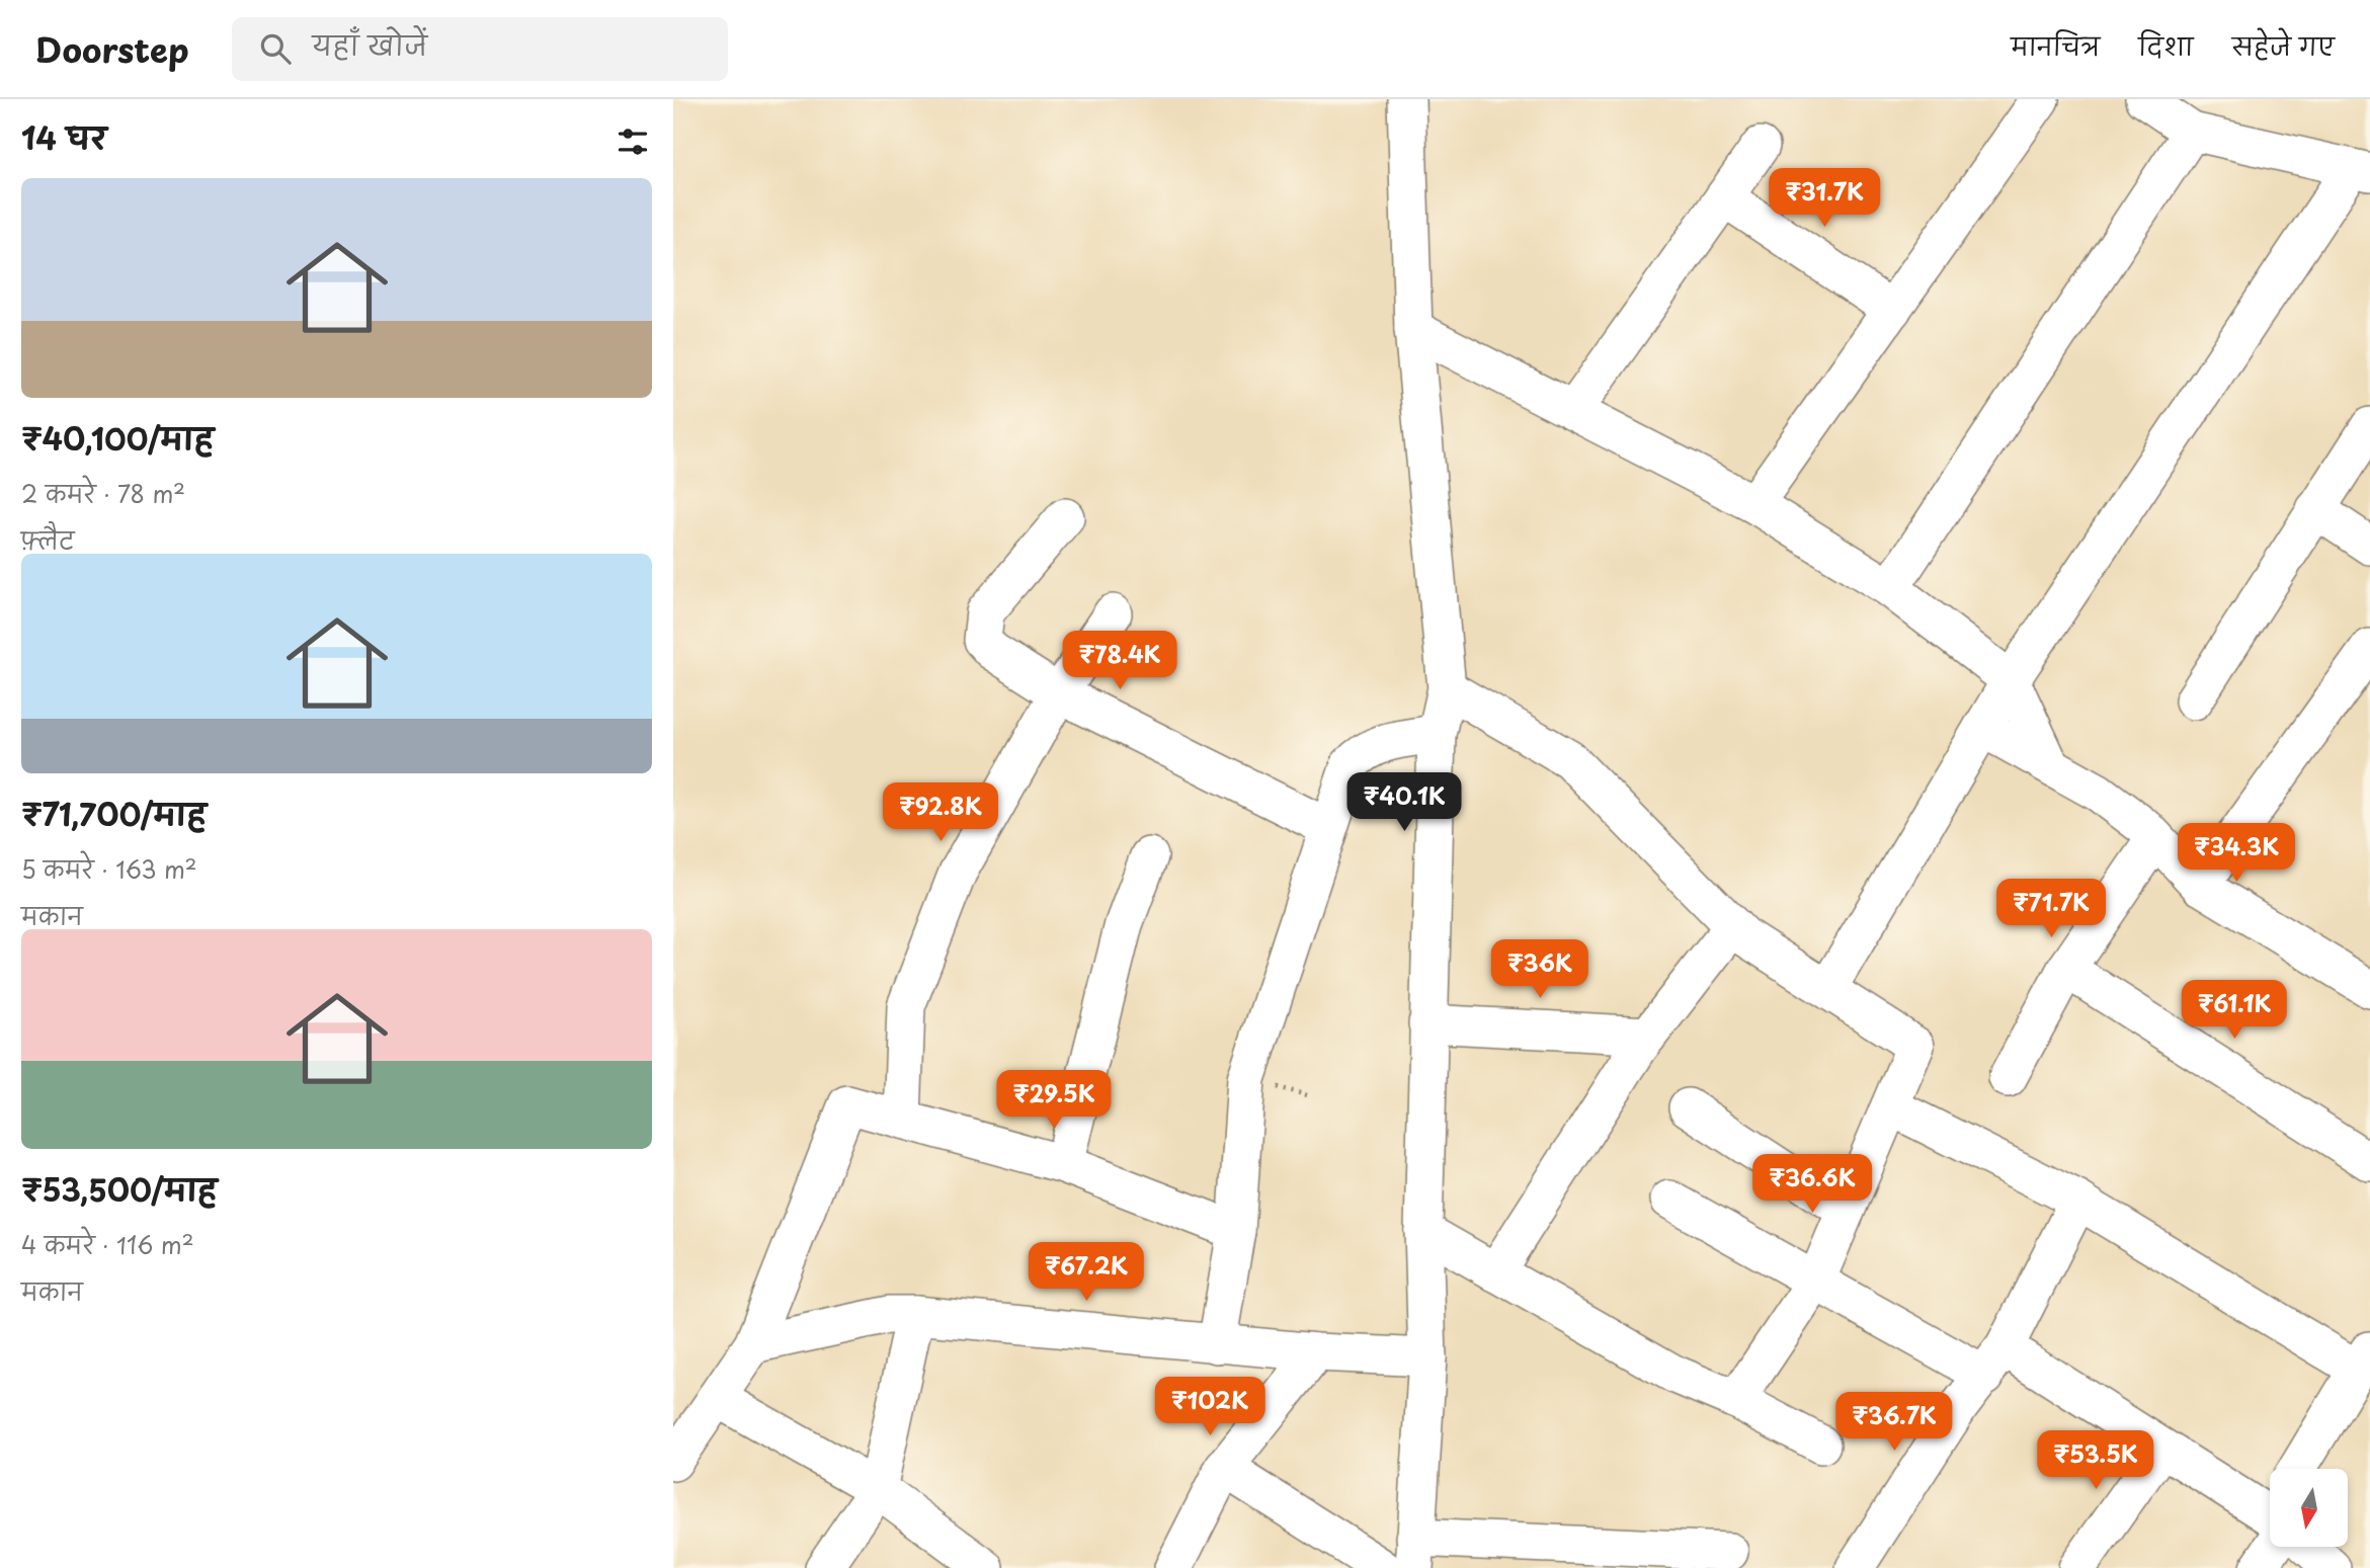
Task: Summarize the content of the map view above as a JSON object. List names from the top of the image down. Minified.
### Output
{"north":"bottom","page":{"header":"Doorstep","search":"यहाँ खोजें","nav":["मानचित्र","दिशा","सहेजे गए"],"heading":"14 घर","price":["₹31.7K","₹78.4K","₹40.1K","₹92.8K","₹34.3K","₹71.7K","₹36K","₹61.1K","₹29.5K","₹36.6K","₹67.2K","₹102K","₹36.7K","₹53.5K"],"list":[{"name":"₹40,100/माह","note":"2 कमरे · 78 m² · फ़्लैट"},{"name":"₹71,700/माह","note":"5 कमरे · 163 m² · मकान"},{"name":"₹53,500/माह","note":"4 कमरे · 116 m² · मकान"}]}}
